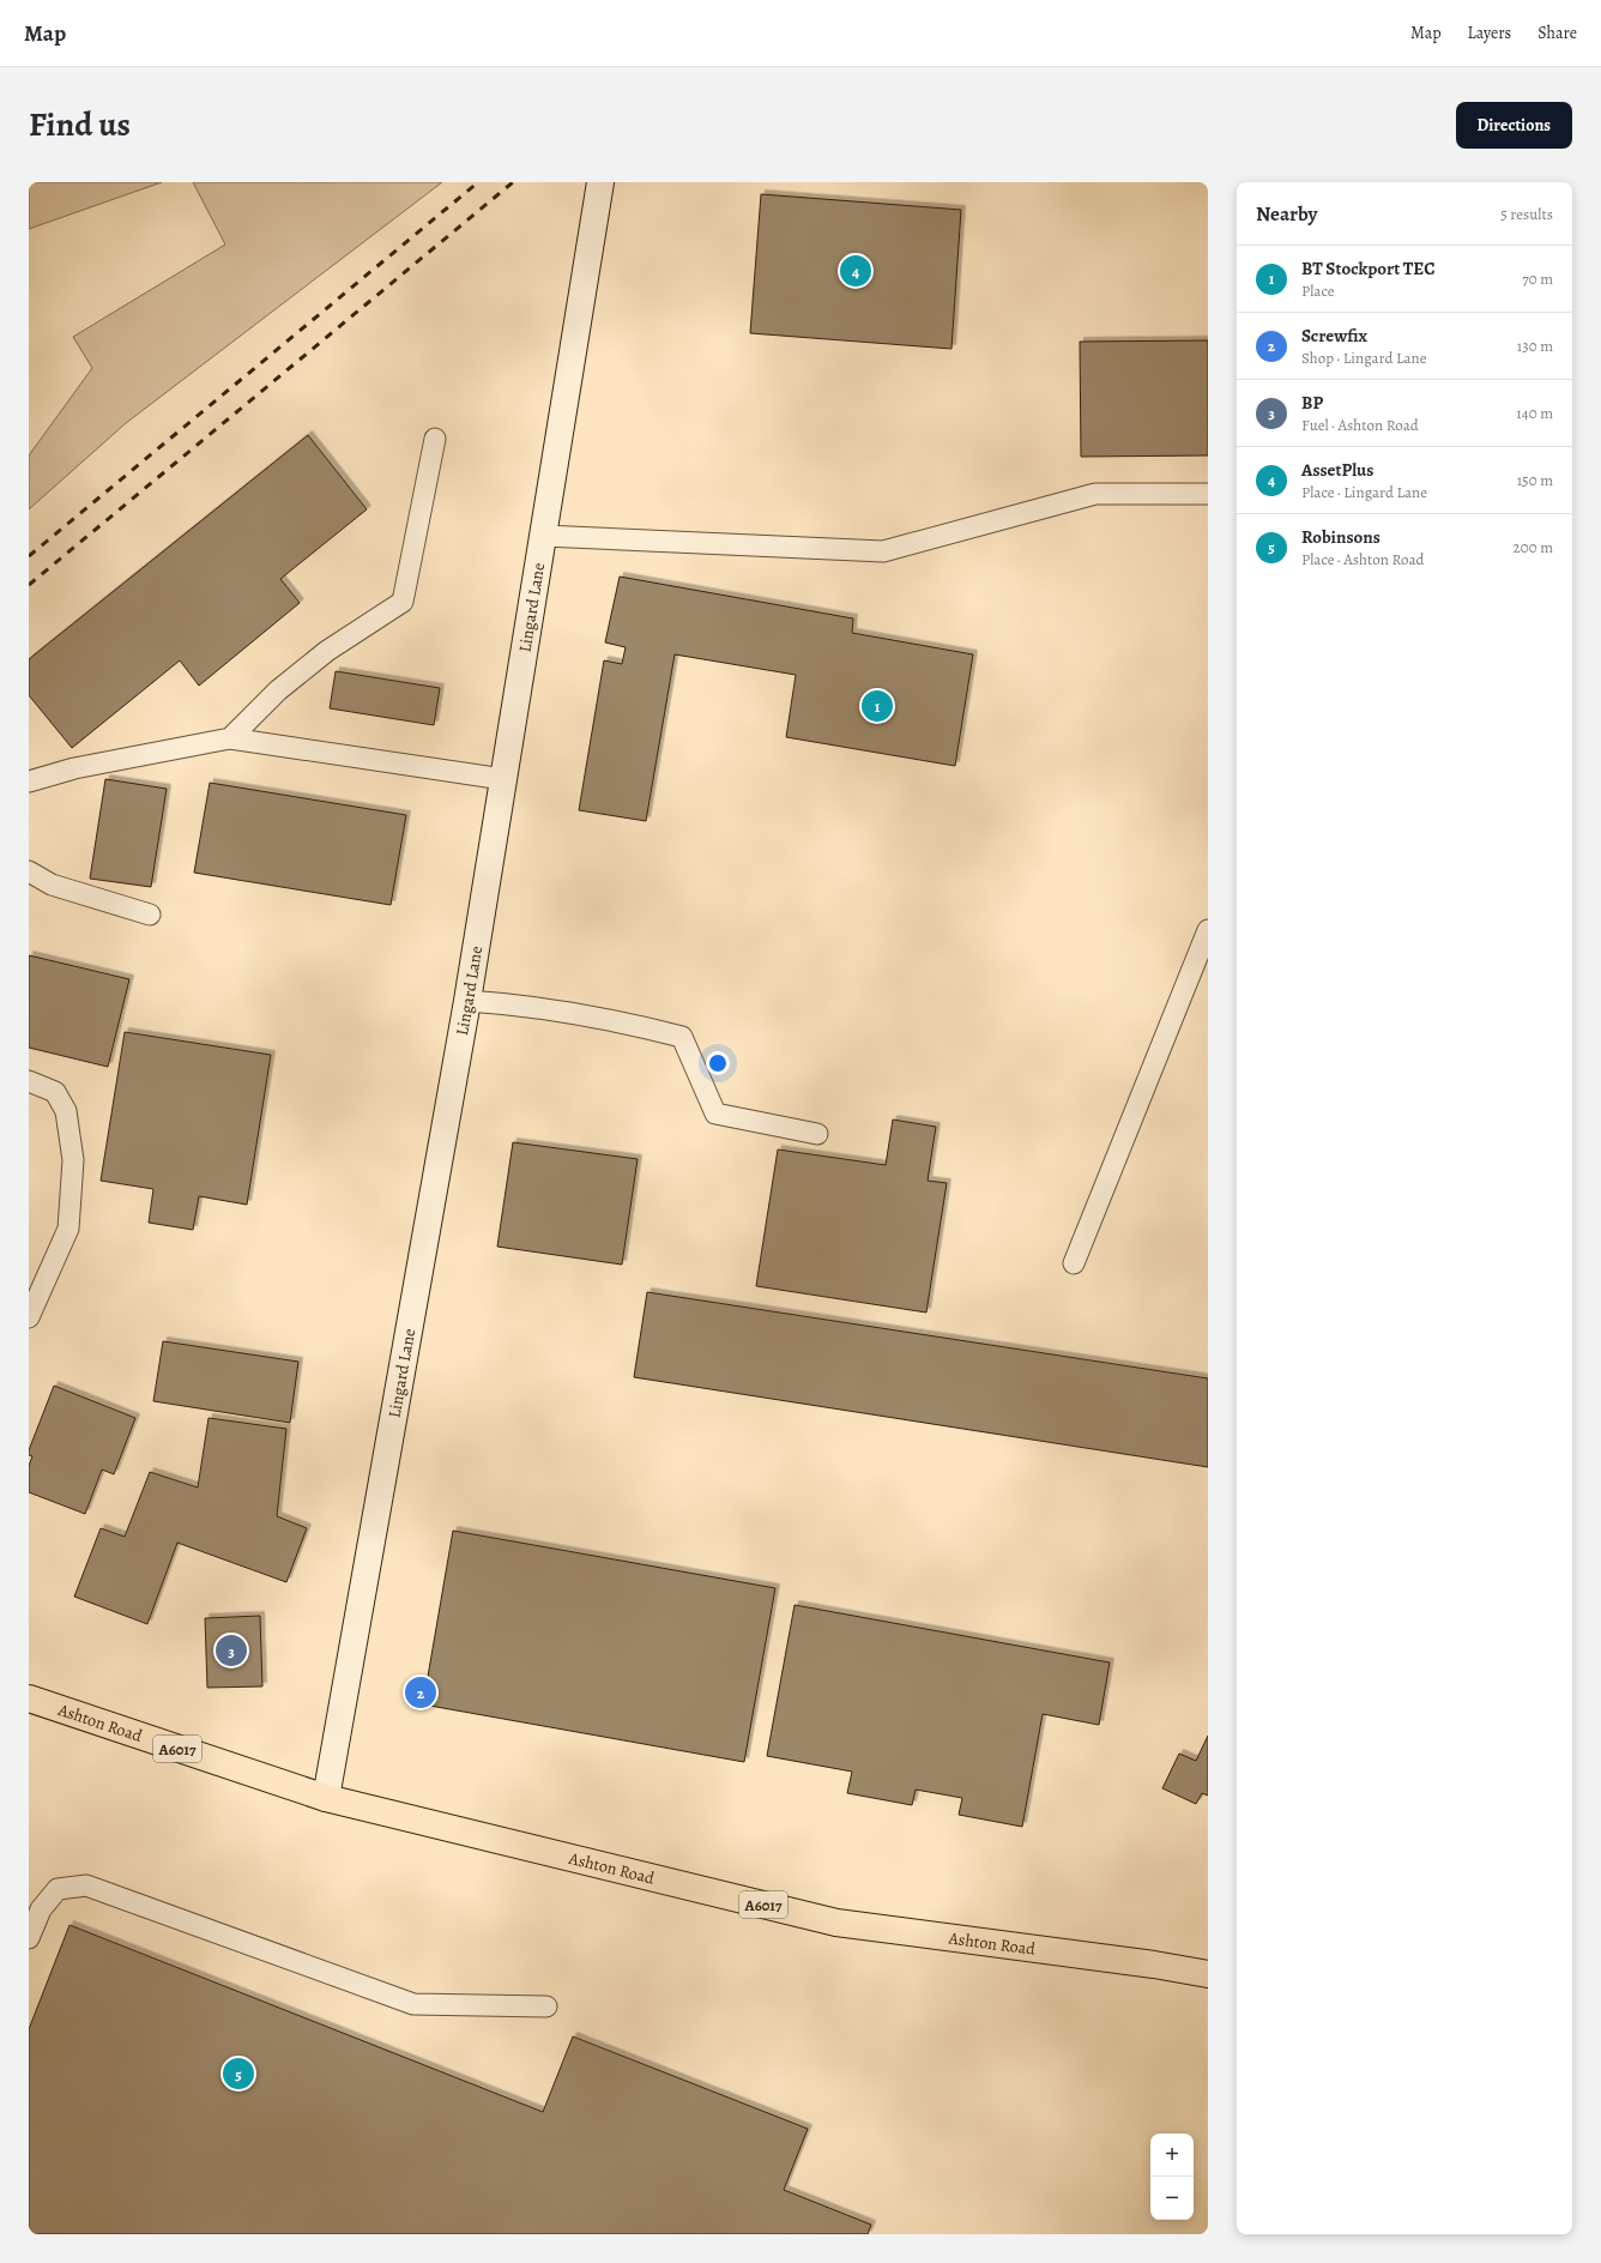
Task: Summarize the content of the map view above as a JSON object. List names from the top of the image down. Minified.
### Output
{"streets":{"highway":["Ashton Road","A6017"],"street":["Lingard Lane"]},"crossings":[["Lingard Lane","Ashton Road"]],"page":{"header":"Map","nav":["Map","Layers","Share"],"title":"Find us","buttons":"Directions","heading":["Nearby","5 results"],"list":[{"mark":"1","name":"BT Stockport TEC","note":"Place","value":"70 m"},{"mark":"2","name":"Screwfix","note":"Shop · Lingard Lane","value":"130 m"},{"mark":"3","name":"BP","note":"Fuel · Ashton Road","value":"140 m"},{"mark":"4","name":"AssetPlus","note":"Place · Lingard Lane","value":"150 m"},{"mark":"5","name":"Robinsons","note":"Place · Ashton Road","value":"200 m"}],"pins":["4","1","3","2","5"],"map_buttons":["+","−"]}}
